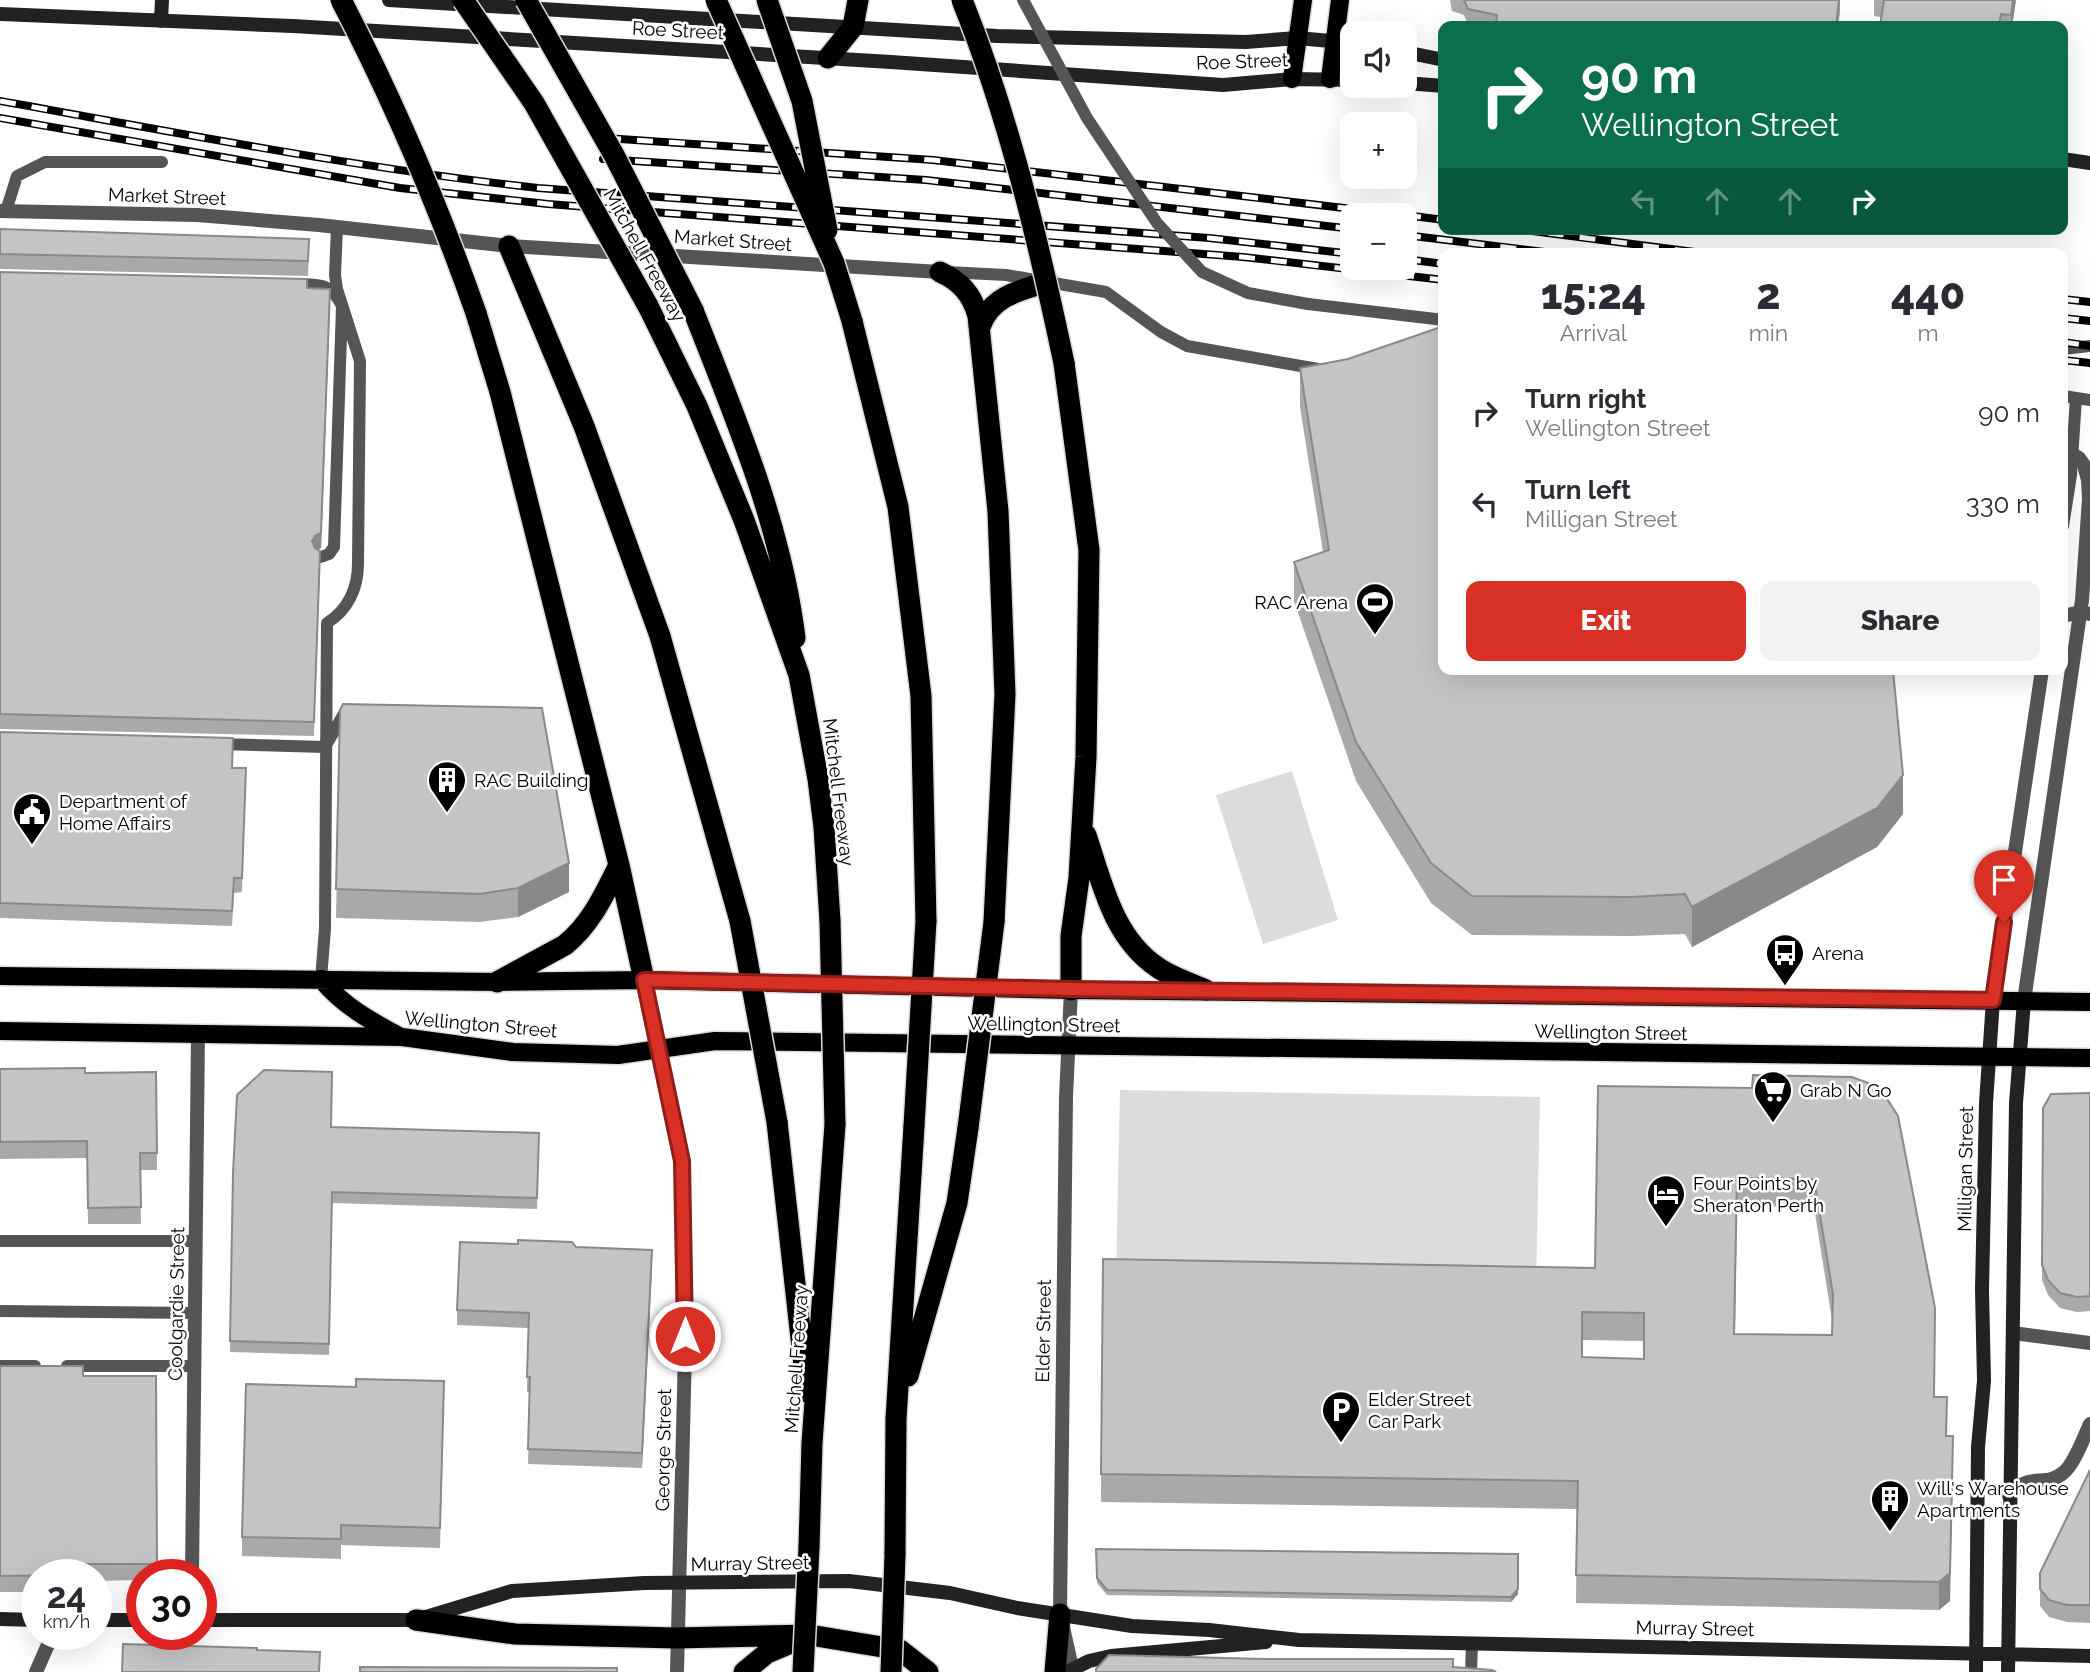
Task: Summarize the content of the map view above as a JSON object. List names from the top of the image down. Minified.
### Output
{"streets":{"highway":["Mitchell Freeway"],"main road":["Roe Street","Wellington Street","Milligan Street","Murray Street"],"street":["Market Street","Coolgardie Street","Elder Street","George Street"]},"crossings":[["Wellington Street","Milligan Street"],["Wellington Street","Coolgardie Street"],["Wellington Street","Elder Street"],["Wellington Street","George Street"],["Milligan Street","Murray Street"],["Elder Street","Murray Street"],["George Street","Murray Street"]],"places":{"sports":["RAC Arena"],"building":["RAC Building","Will's Warehouse Apartments"],"public building":["Department of Home Affairs"],"bus stop":["Arena"],"supermarket":["Grab N Go"],"hotel":["Four Points by Sheraton Perth"],"parking":["Elder Street Car Park"]},"page":{"map_buttons":["+","−"],"turn":["90 m","Wellington Street"],"eta":["15:24","Arrival","2","min","440","m"],"list":[{"name":"Turn right","note":"Wellington Street","value":"90 m"},{"name":"Turn left","note":"Milligan Street","value":"330 m"}],"buttons":["Exit","Share"],"speed":"24 km/h","limit":"30"}}
